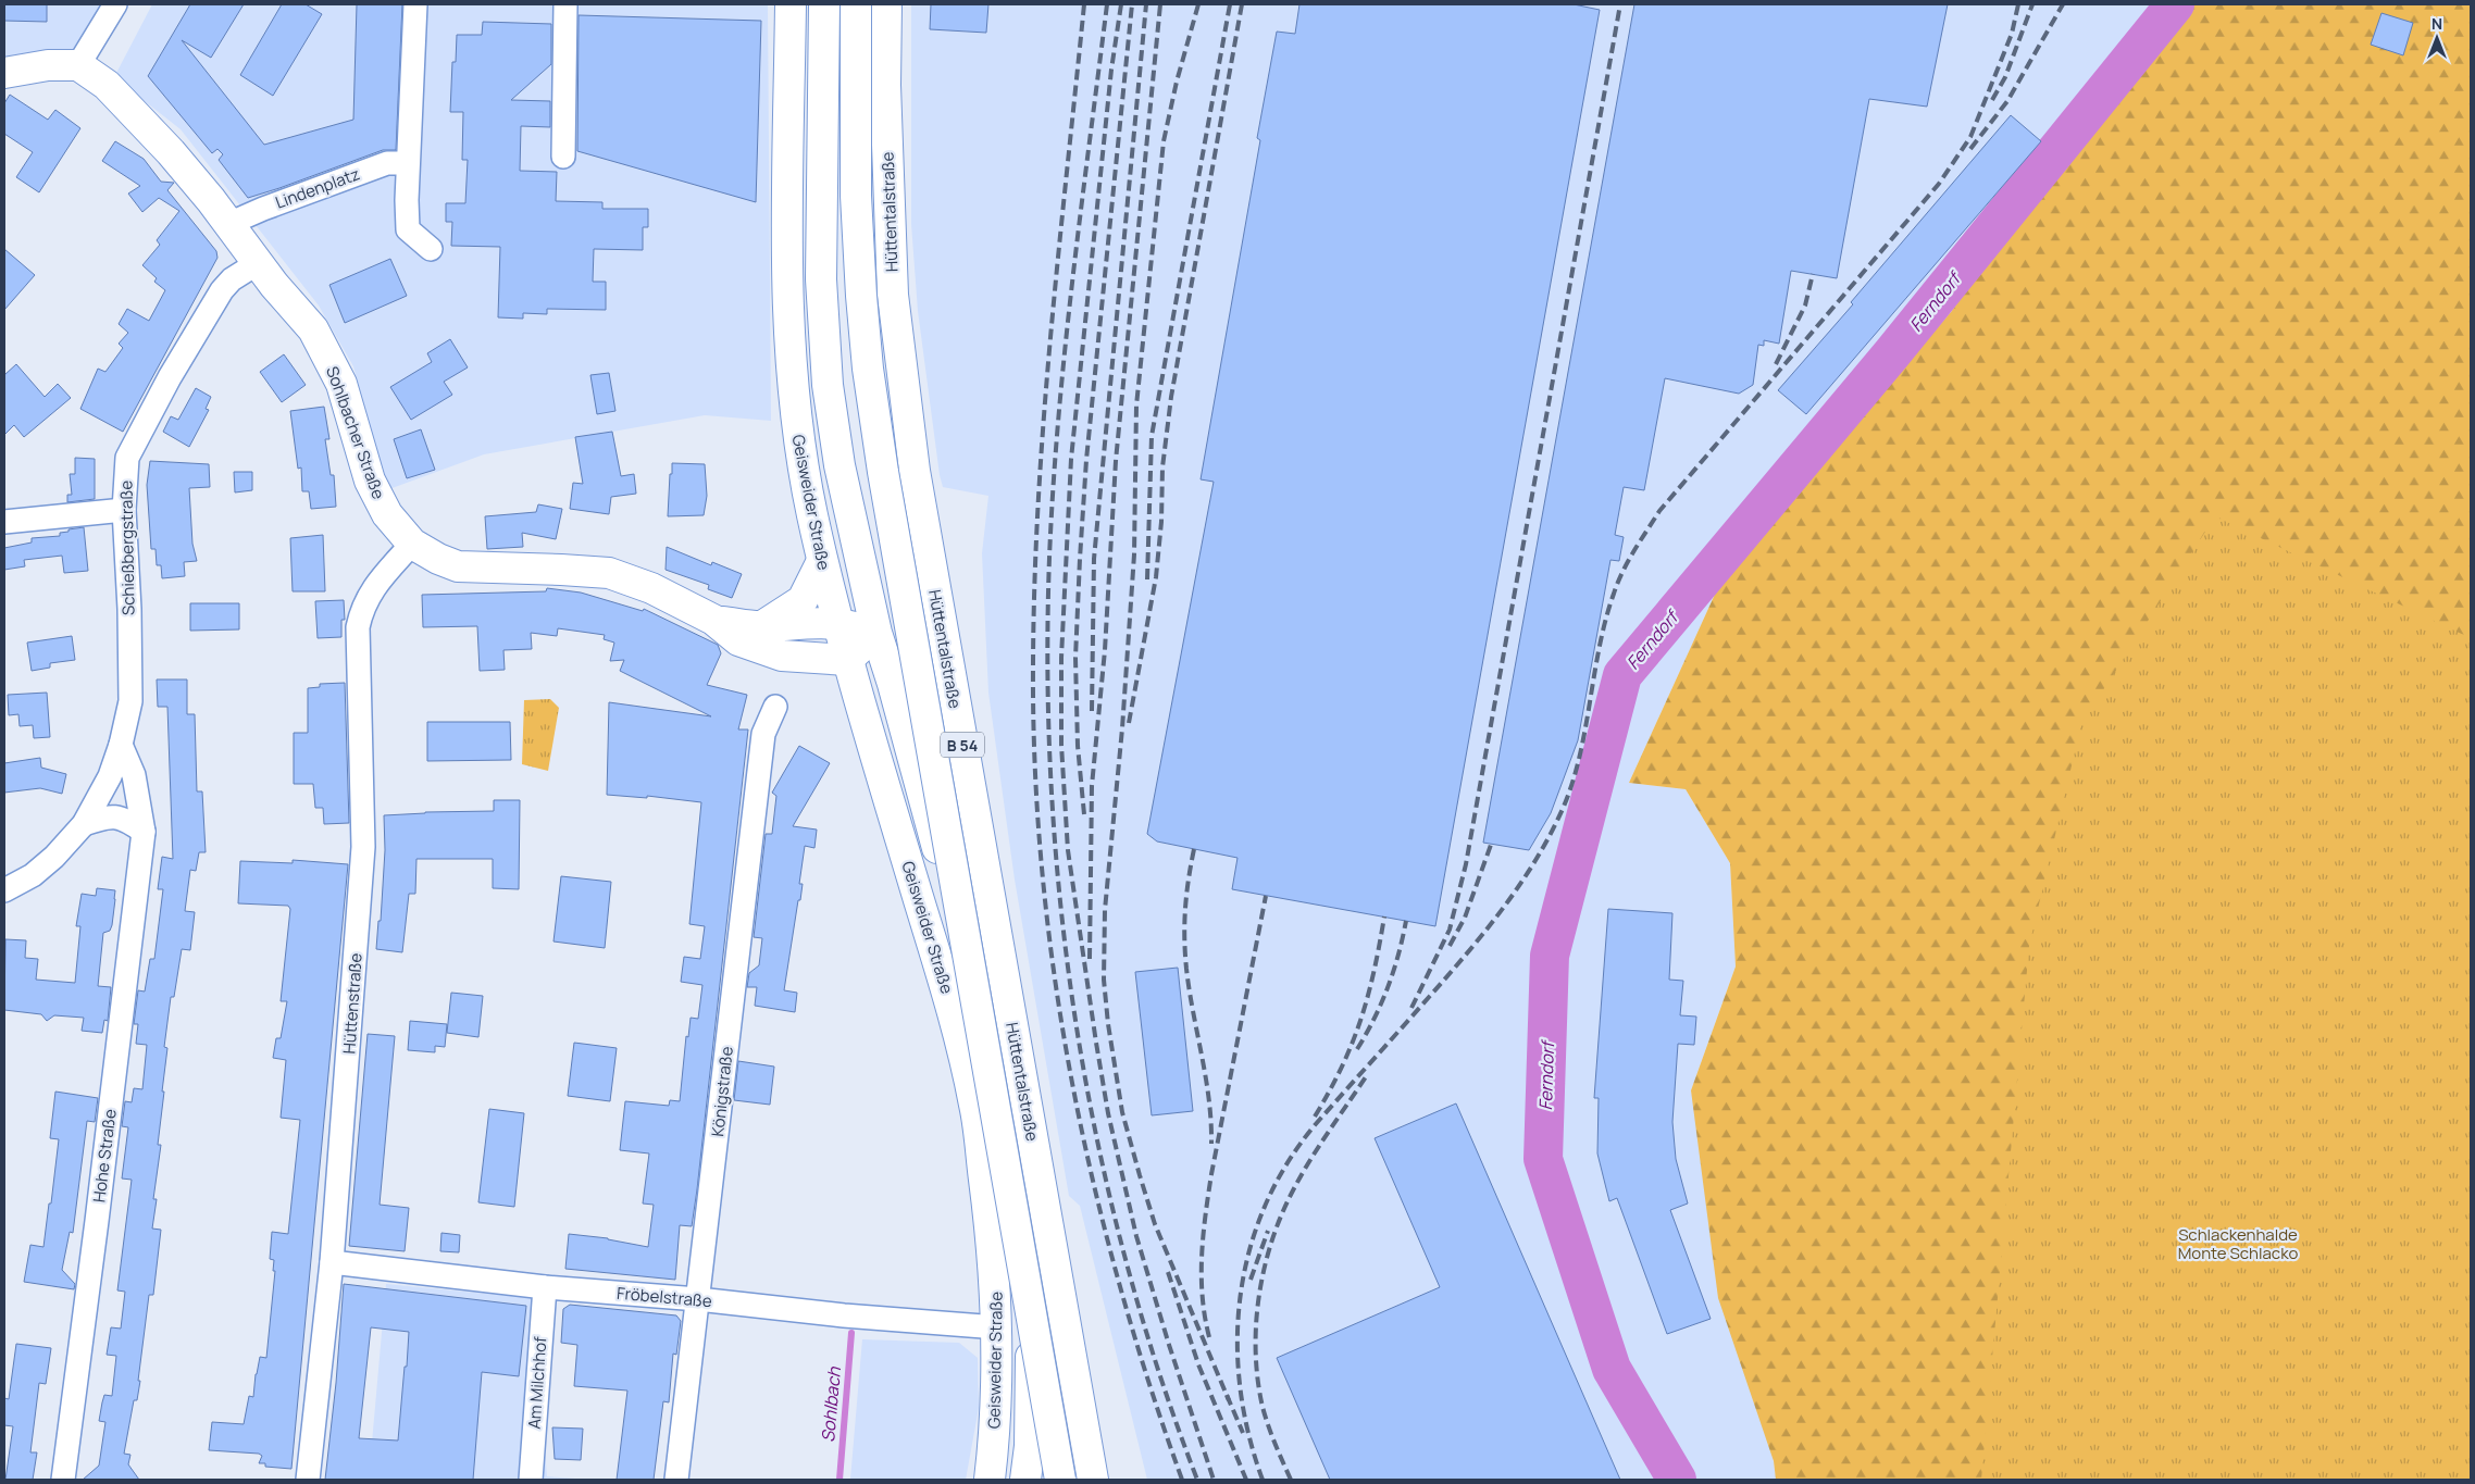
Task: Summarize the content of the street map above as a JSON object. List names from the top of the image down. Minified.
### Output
{"streets":{"main road":["Hüttentalstraße","Sohlbacher Straße","Geisweider Straße","B 54"],"street":["Lindenplatz","Schießbergstraße","Hüttenstraße","Königstraße","Hohe Straße","Fröbelstraße","Am Milchhof"]},"crossings":[["Lindenplatz","Sohlbacher Straße"],["Sohlbacher Straße","Geisweider Straße"],["Sohlbacher Straße","Schießbergstraße"],["Sohlbacher Straße","Hüttenstraße"],["Geisweider Straße","Fröbelstraße"],["Hüttenstraße","Fröbelstraße"],["Königstraße","Fröbelstraße"],["Fröbelstraße","Am Milchhof"]],"water":["Ferndorf","Sohlbach"],"parks":["Schlackenhalde Monte Schlacko"],"north":"top"}
